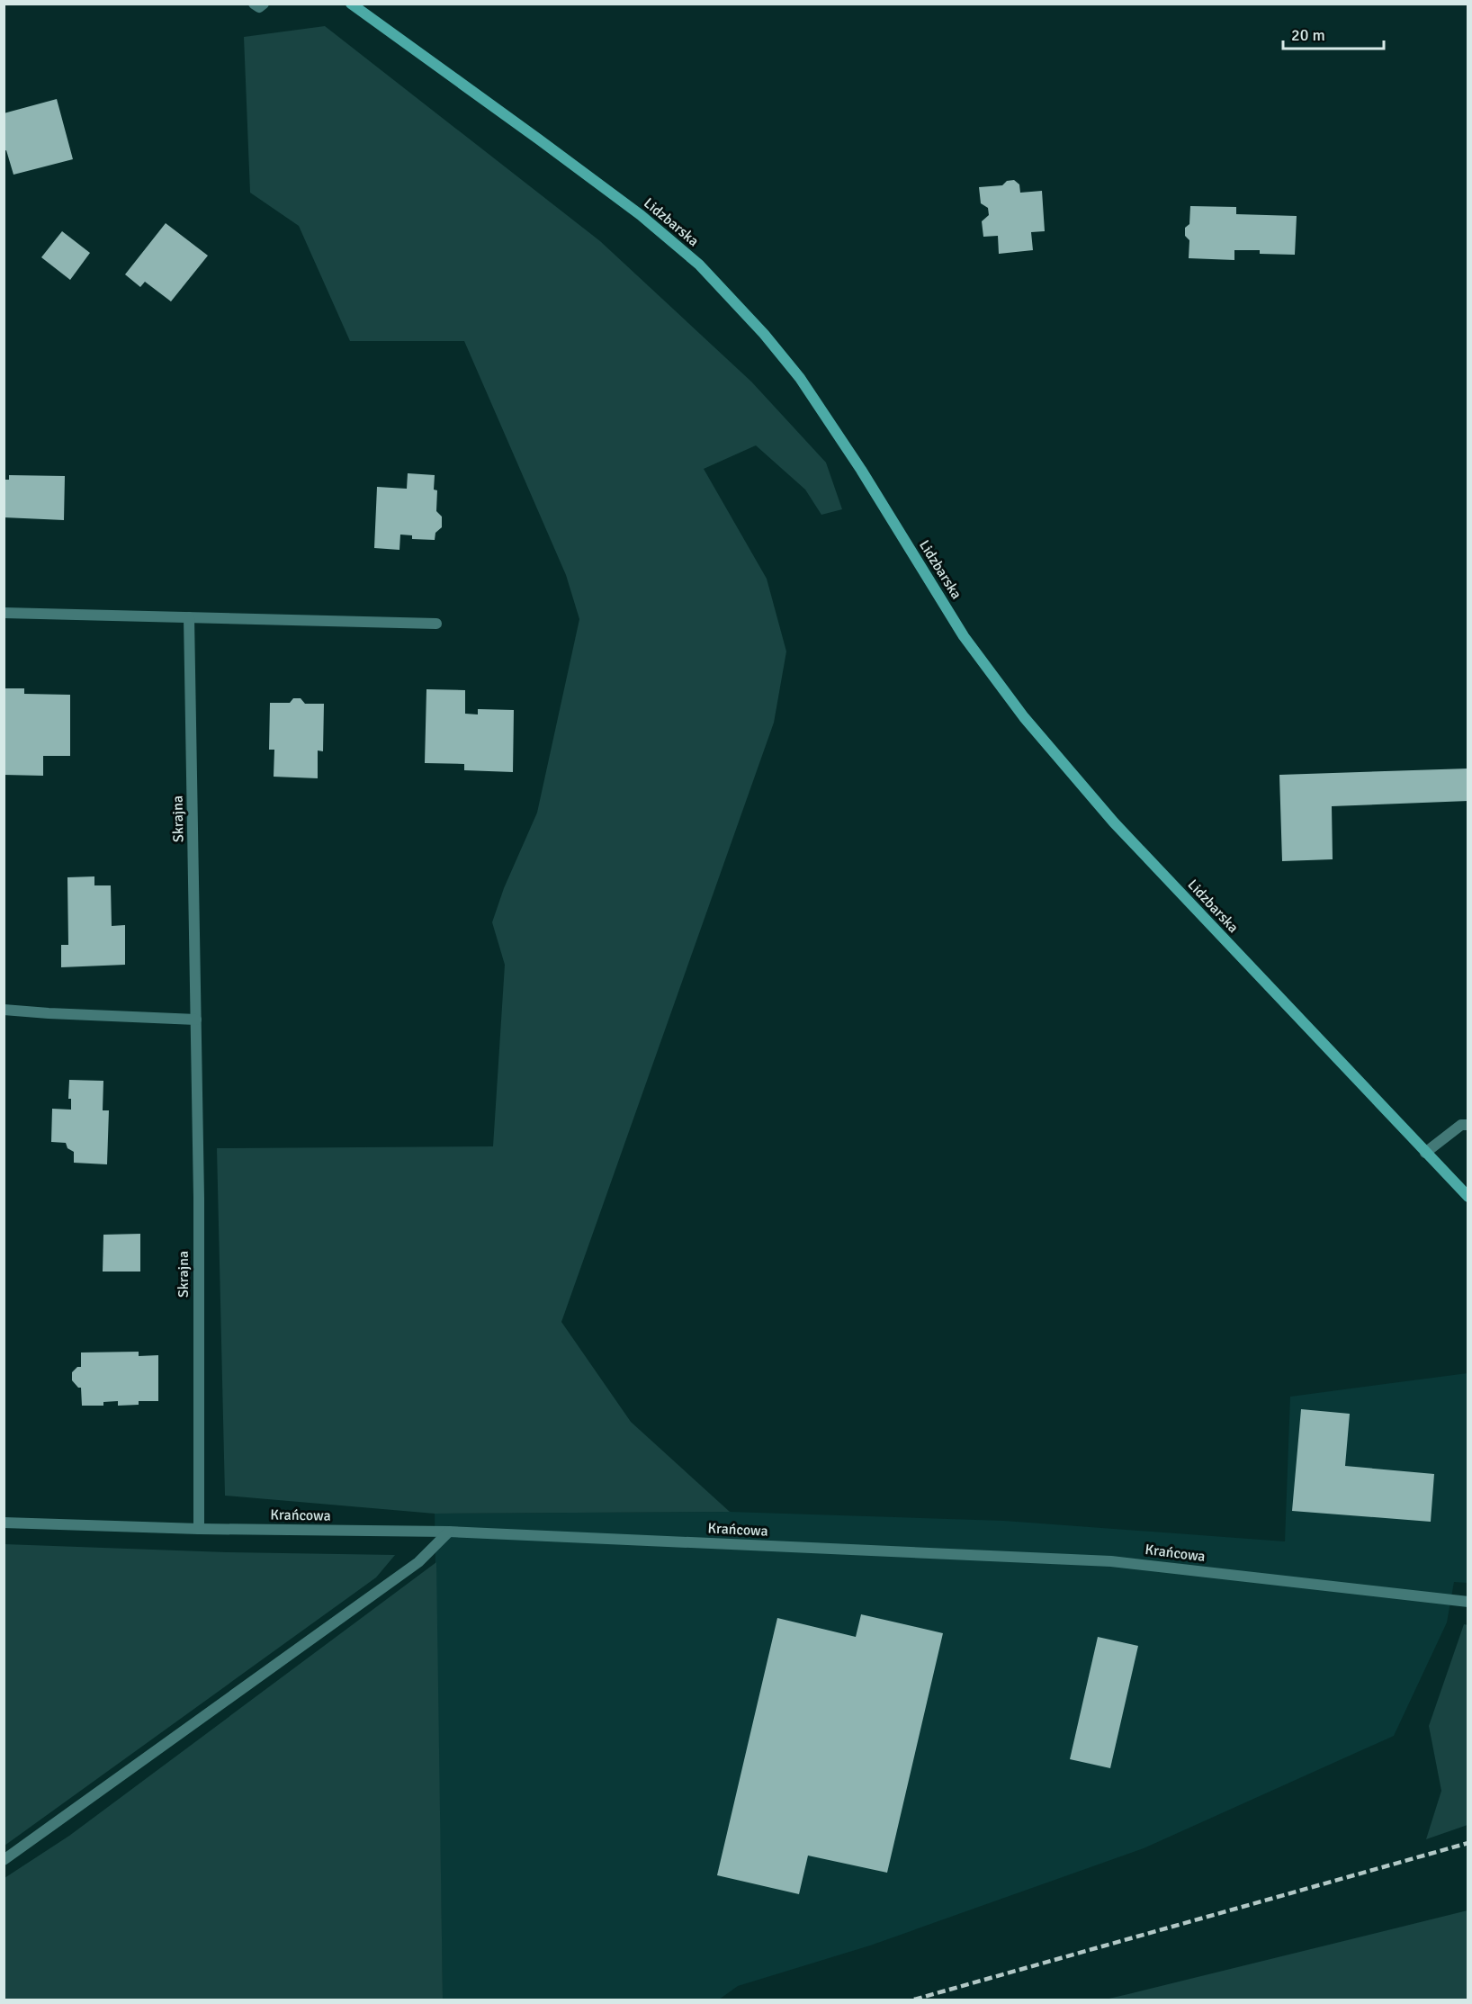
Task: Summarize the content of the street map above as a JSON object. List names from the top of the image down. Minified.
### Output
{"streets":{"main road":["Lidzbarska"],"street":["Skrajna","Krańcowa"]},"crossings":[["Skrajna","Krańcowa"]],"scale_bar":"20 m"}
